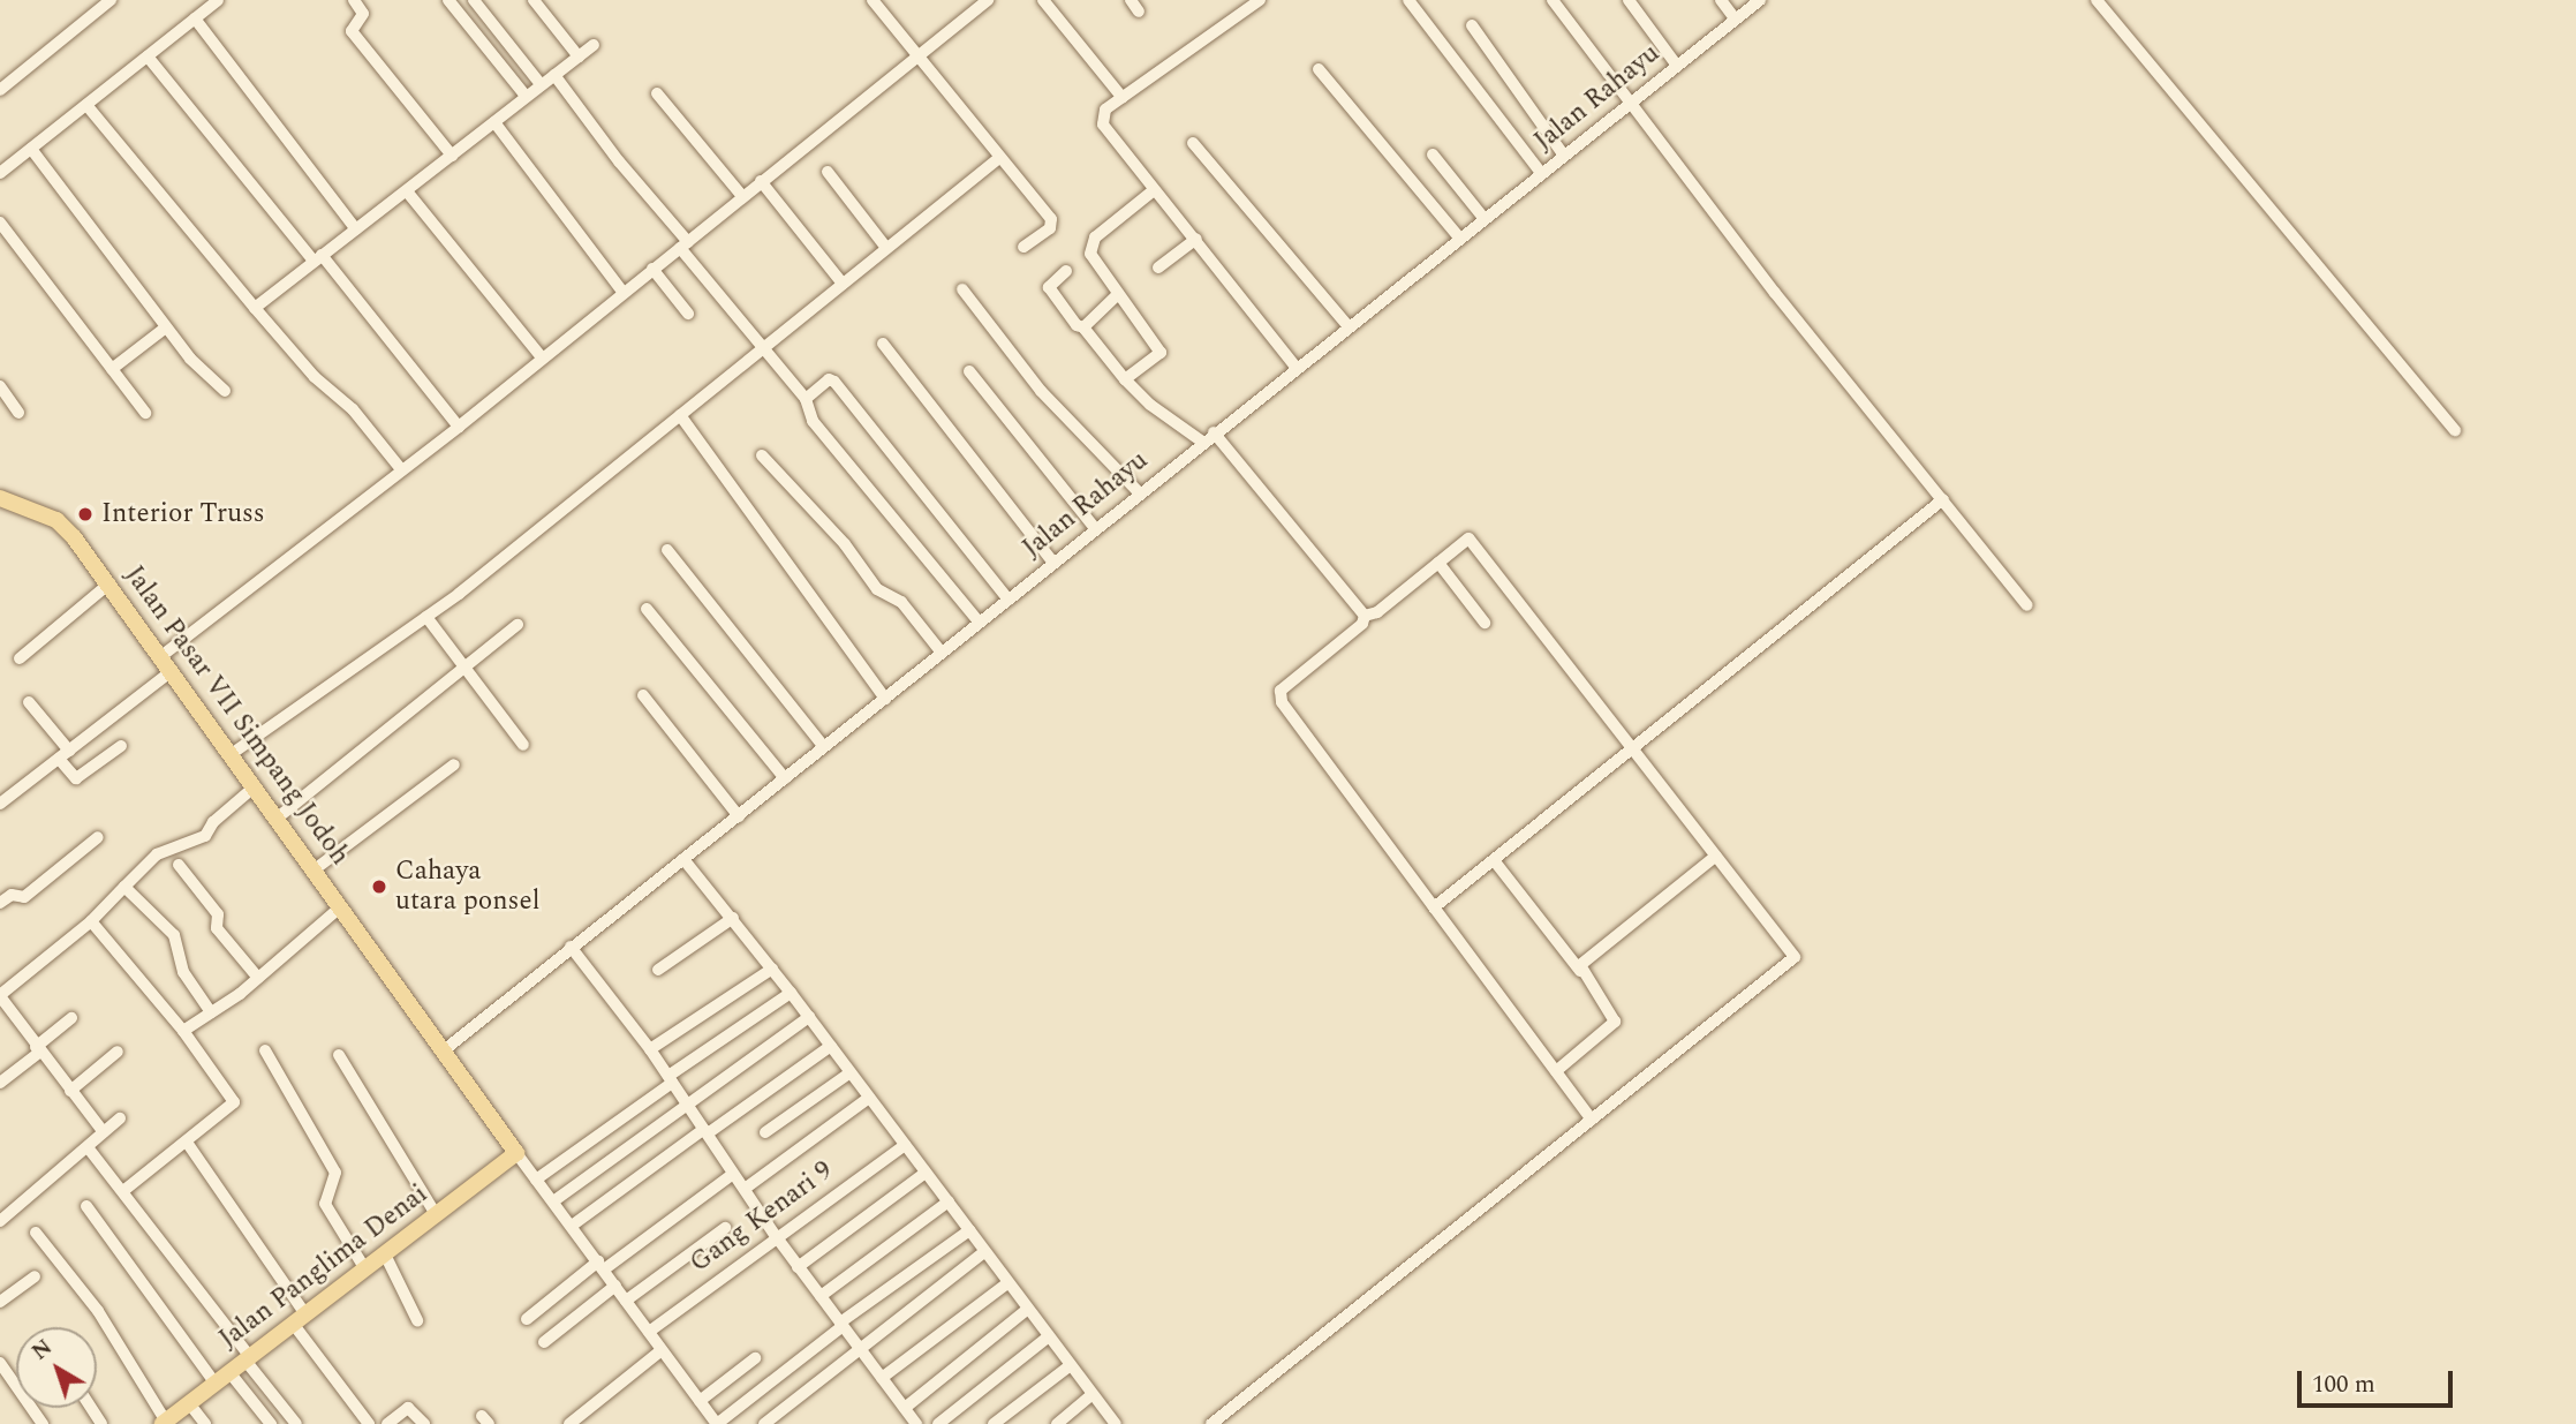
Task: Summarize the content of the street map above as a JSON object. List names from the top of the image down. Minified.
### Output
{"streets":{"main road":["Jalan Pasar VII Simpang Jodoh","Jalan Panglima Denai"],"street":["Jalan Rahayu","Gang Kenari 9"]},"crossings":[["Jalan Rahayu","Jalan Pasar VII Simpang Jodoh"],["Jalan Pasar VII Simpang Jodoh","Jalan Panglima Denai"]],"places":["Interior Truss","Cahaya utara ponsel"],"scale_bar":"100 m","north":"top left"}
